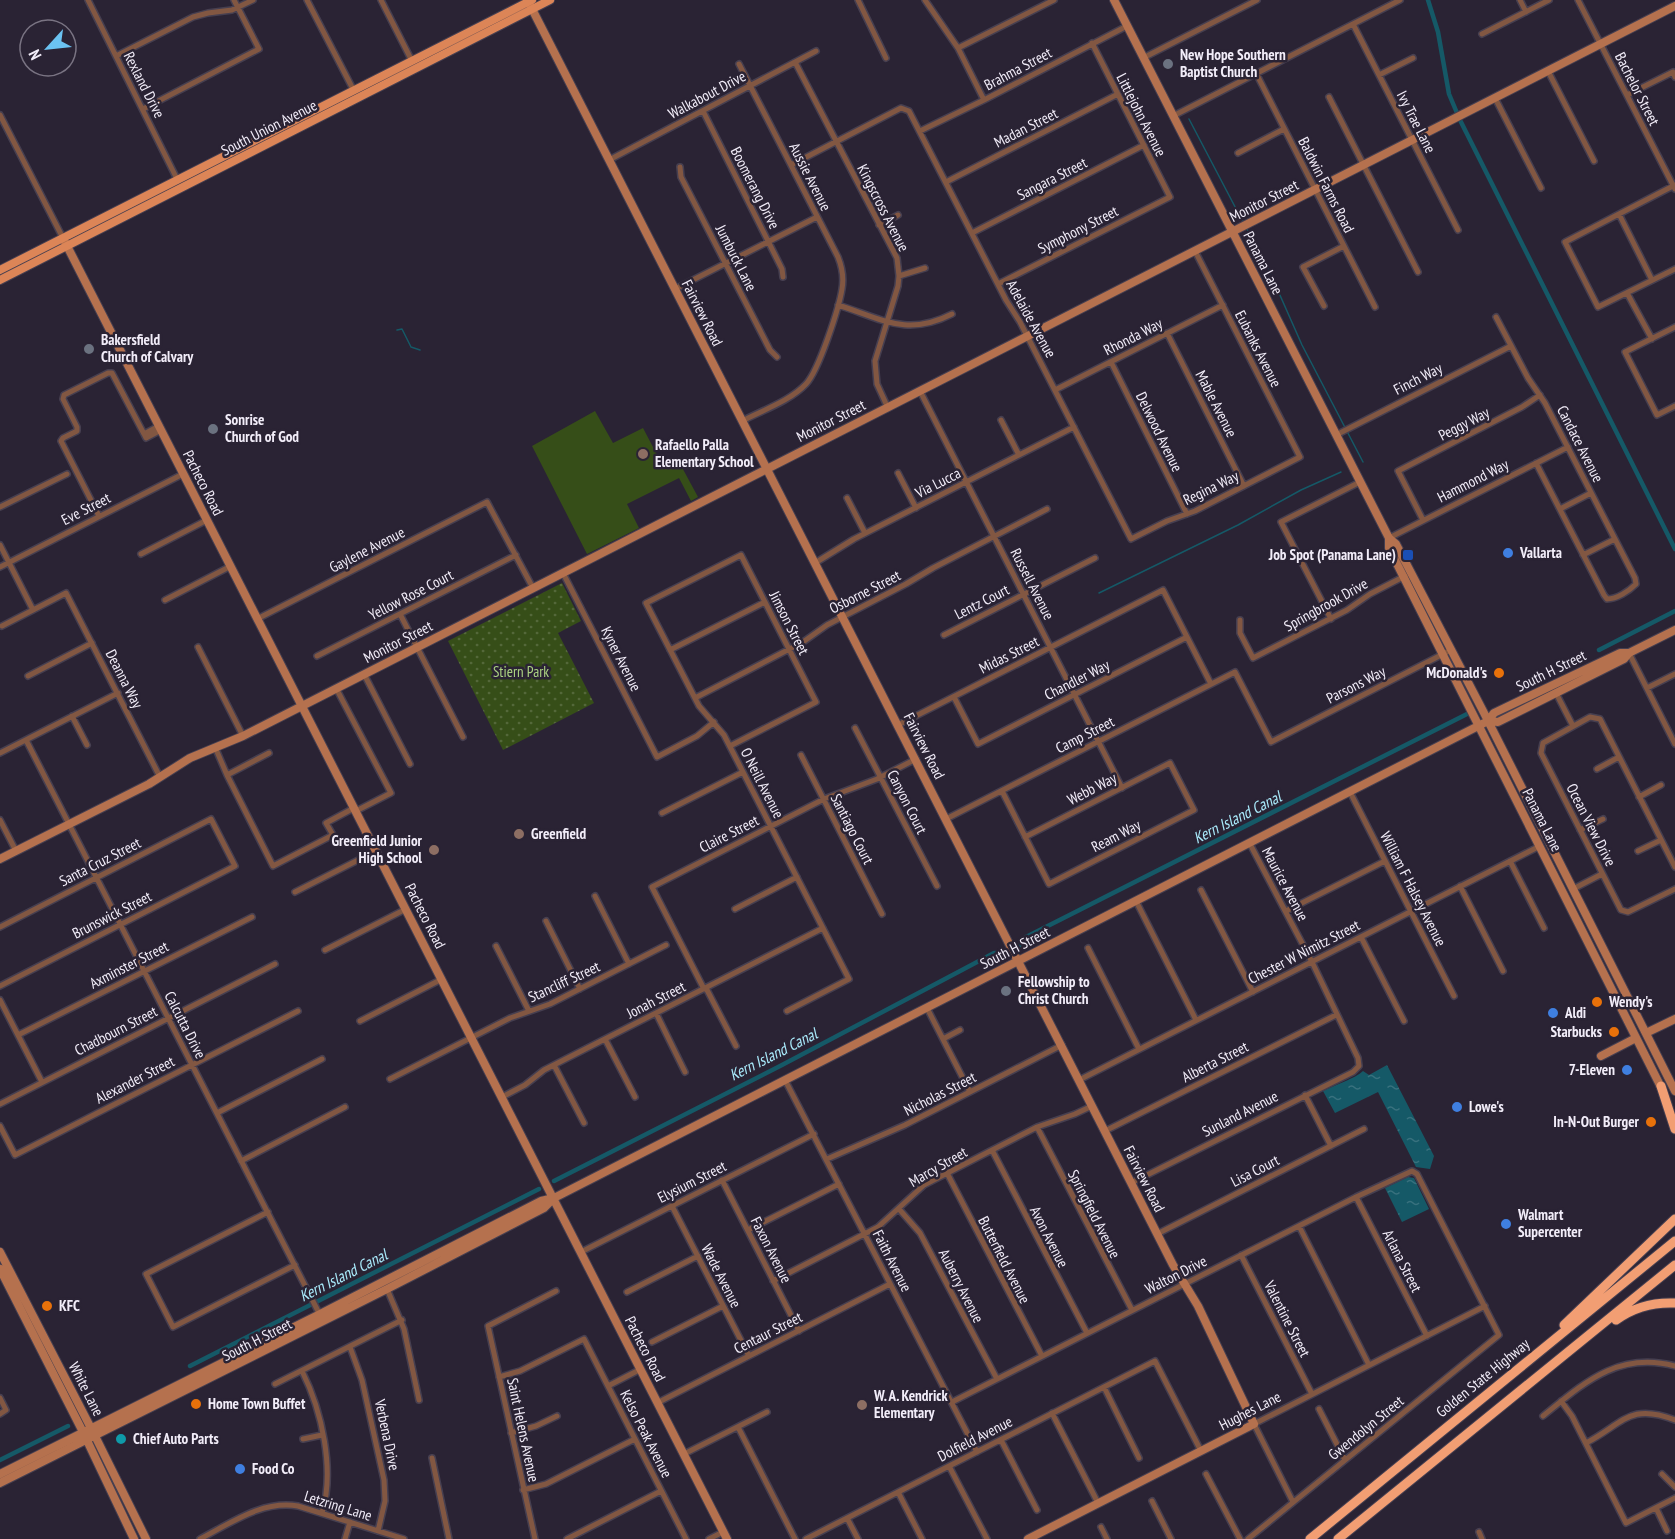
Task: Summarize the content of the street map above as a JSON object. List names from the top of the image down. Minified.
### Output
{"streets":{"highway":["Golden State Highway"],"main road":["South Union Avenue"],"street":["Brahma Street","Rexland Drive","Bachelor Street","Walkabout Drive","Littlejohn Avenue","Ivy Trae Lane","Madan Street","Aussie Avenue","Sangara Street","Baldwin Farms Road","Boomerang Drive","Monitor Street","Kingscross Avenue","Symphony Street","Jumbuck Lane","Panama Lane","Fairview Road","Adelaide Avenue","Rhonda Way","Eubanks Avenue","Finch Way","Mable Avenue","Peggy Way","Delwood Avenue","Candace Avenue","Hammond Way","Pacheco Road","Via Lucca","Regina Way","Eve Street","Gaylene Avenue","Russell Avenue","Osborne Street","Yellow Rose Court","Lentz Court","Springbrook Drive","Jimson Street","Midas Street","Kyner Avenue","South H Street","Deanna Way","Chandler Way","Parsons Way","Camp Street","O Neill Avenue","Webb Way","Canyon Court","Ocean View Drive","Santiago Court","Claire Street","Ream Way","Santa Cruz Street","Maurice Avenue","William F Halsey Avenue","Brunswick Street","Chester W Nimitz Street","Axminster Street","Stancliff Street","Jonah Street","Calcutta Drive","Chadbourn Street","Alberta Street","Alexander Street","Nicholas Street","Sunland Avenue","Marcy Street","Lisa Court","Elysium Street","Springfield Avenue","Avon Avenue","Faxon Avenue","Butterfield Avenue","Faith Avenue","Arlana Street","Walton Drive","Wade Avenue","Auberry Avenue","Valentine Street","Centaur Street","White Lane","Hughes Lane","Gwendolyn Street","Saint Helens Avenue","Kelso Peak Avenue","Verbena Drive","Dolfield Avenue","Letzring Lane"]},"crossings":[["Brahma Street","Littlejohn Avenue"],["Brahma Street","Panama Lane"],["Brahma Street","Adelaide Avenue"],["Rexland Drive","South Union Avenue"],["Bachelor Street","Monitor Street"],["Walkabout Drive","Aussie Avenue"],["Walkabout Drive","Boomerang Drive"],["Walkabout Drive","Kingscross Avenue"],["Walkabout Drive","Fairview Road"],["Littlejohn Avenue","Madan Street"],["Littlejohn Avenue","Sangara Street"],["Littlejohn Avenue","Symphony Street"],["Ivy Trae Lane","Monitor Street"],["South Union Avenue","Fairview Road"],["South Union Avenue","Pacheco Road"],["Madan Street","Adelaide Avenue"],["Aussie Avenue","Fairview Road"],["Sangara Street","Adelaide Avenue"],["Baldwin Farms Road","Monitor Street"],["Monitor Street","Kingscross Avenue"],["Monitor Street","Panama Lane"],["Monitor Street","Fairview Road"],["Monitor Street","Adelaide Avenue"],["Monitor Street","Eubanks Avenue"],["Monitor Street","Pacheco Road"],["Monitor Street","Russell Avenue"],["Monitor Street","Kyner Avenue"],["Monitor Street","Deanna Way"],["Monitor Street","Calcutta Drive"],["Kingscross Avenue","Adelaide Avenue"],["Symphony Street","Adelaide Avenue"],["Panama Lane","Finch Way"],["Panama Lane","Hammond Way"],["Panama Lane","Springbrook Drive"],["Panama Lane","South H Street"],["Panama Lane","Parsons Way"],["Panama Lane","Chester W Nimitz Street"],["Fairview Road","Via Lucca"],["Fairview Road","Osborne Street"],["Fairview Road","Midas Street"],["Fairview Road","South H Street"],["Fairview Road","Camp Street"],["Fairview Road","Claire Street"],["Fairview Road","Chester W Nimitz Street"],["Fairview Road","Alberta Street"],["Fairview Road","Nicholas Street"],["Fairview Road","Sunland Avenue"],["Fairview Road","Marcy Street"],["Fairview Road","Lisa Court"],["Fairview Road","Walton Drive"],["Fairview Road","Hughes Lane"],["Fairview Road","Gwendolyn Street"],["Adelaide Avenue","Rhonda Way"],["Adelaide Avenue","Via Lucca"],["Adelaide Avenue","Regina Way"],["Rhonda Way","Eubanks Avenue"],["Rhonda Way","Mable Avenue"],["Rhonda Way","Delwood Avenue"],["Eubanks Avenue","Regina Way"],["Finch Way","Candace Avenue"],["Mable Avenue","Regina Way"],["Peggy Way","Candace Avenue"],["Peggy Way","Hammond Way"],["Delwood Avenue","Regina Way"],["Candace Avenue","Hammond Way"],["Pacheco Road","Eve Street"],["Pacheco Road","Gaylene Avenue"],["Pacheco Road","South H Street"],["Pacheco Road","Stancliff Street"],["Pacheco Road","Jonah Street"],["Pacheco Road","Elysium Street"],["Pacheco Road","Centaur Street"],["Via Lucca","Russell Avenue"],["Gaylene Avenue","Yellow Rose Court"],["Russell Avenue","Osborne Street"],["Russell Avenue","Lentz Court"],["Russell Avenue","Midas Street"],["Russell Avenue","Chandler Way"],["Russell Avenue","Camp Street"],["Russell Avenue","Webb Way"],["Osborne Street","Jimson Street"],["Osborne Street","O Neill Avenue"],["Jimson Street","O Neill Avenue"],["Midas Street","Chandler Way"],["Kyner Avenue","O Neill Avenue"],["South H Street","Maurice Avenue"],["South H Street","William F Halsey Avenue"],["South H Street","Calcutta Drive"],["South H Street","Faith Avenue"],["South H Street","White Lane"],["Parsons Way","Camp Street"],["O Neill Avenue","Claire Street"],["O Neill Avenue","Jonah Street"],["Webb Way","Ream Way"],["Canyon Court","Claire Street"],["Santiago Court","Claire Street"],["Claire Street","Jonah Street"],["Santa Cruz Street","Brunswick Street"],["Santa Cruz Street","Calcutta Drive"],["Maurice Avenue","Chester W Nimitz Street"],["Maurice Avenue","Alberta Street"],["Maurice Avenue","Sunland Avenue"],["William F Halsey Avenue","Chester W Nimitz Street"],["Brunswick Street","Calcutta Drive"],["Axminster Street","Calcutta Drive"],["Calcutta Drive","Chadbourn Street"],["Calcutta Drive","Alexander Street"],["Nicholas Street","Faith Avenue"],["Marcy Street","Springfield Avenue"],["Marcy Street","Avon Avenue"],["Marcy Street","Faxon Avenue"],["Marcy Street","Butterfield Avenue"],["Marcy Street","Faith Avenue"],["Marcy Street","Auberry Avenue"],["Elysium Street","Faxon Avenue"],["Elysium Street","Faith Avenue"],["Elysium Street","Wade Avenue"],["Springfield Avenue","Walton Drive"],["Avon Avenue","Walton Drive"],["Faxon Avenue","Centaur Street"],["Butterfield Avenue","Walton Drive"],["Faith Avenue","Walton Drive"],["Faith Avenue","Centaur Street"],["Faith Avenue","Dolfield Avenue"],["Arlana Street","Walton Drive"],["Arlana Street","Hughes Lane"],["Walton Drive","Auberry Avenue"],["Walton Drive","Valentine Street"],["Walton Drive","Hughes Lane"],["Walton Drive","Gwendolyn Street"],["Wade Avenue","Centaur Street"],["Valentine Street","Hughes Lane"],["Hughes Lane","Gwendolyn Street"],["Hughes Lane","Dolfield Avenue"],["Saint Helens Avenue","Kelso Peak Avenue"],["Verbena Drive","Letzring Lane"]],"water":["Kern Island Canal"],"parks":["Stiern Park"],"places":{"other":["New Hope Southern Baptist Church","Bakersfield Church of Calvary","Sonrise Church of God","Rafaello Palla Elementary School","Vallarta","McDonald's","Greenfield","Greenfield Junior High School","Fellowship to Christ Church","Wendy's","Aldi","Starbucks","7-Eleven","Lowe's","In-N-Out Burger","Walmart Supercenter","KFC","Home Town Buffet","W. A. Kendrick Elementary","Chief Auto Parts","Food Co"],"transit":["Job Spot (Panama Lane)"]},"north":"bottom left"}
